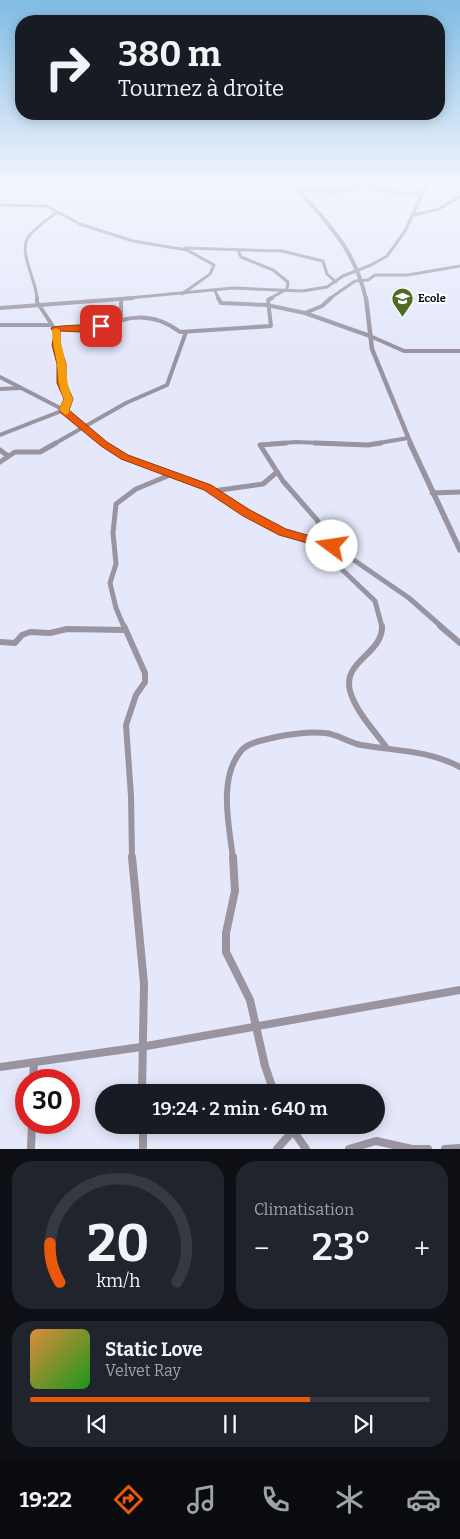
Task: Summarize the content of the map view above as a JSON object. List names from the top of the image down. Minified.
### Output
{"places":{"school or university":["Ecole"]},"page":{"turn":["380 m","Tournez à droite"],"limit":"30","trip":"19:24 · 2 min · 640 m","tile":"Climatisation","heat":["−","23°","+"],"song":["Static Love","Velvet Ray"],"tabs":"19:22","gauge":["20","km/h"]}}
